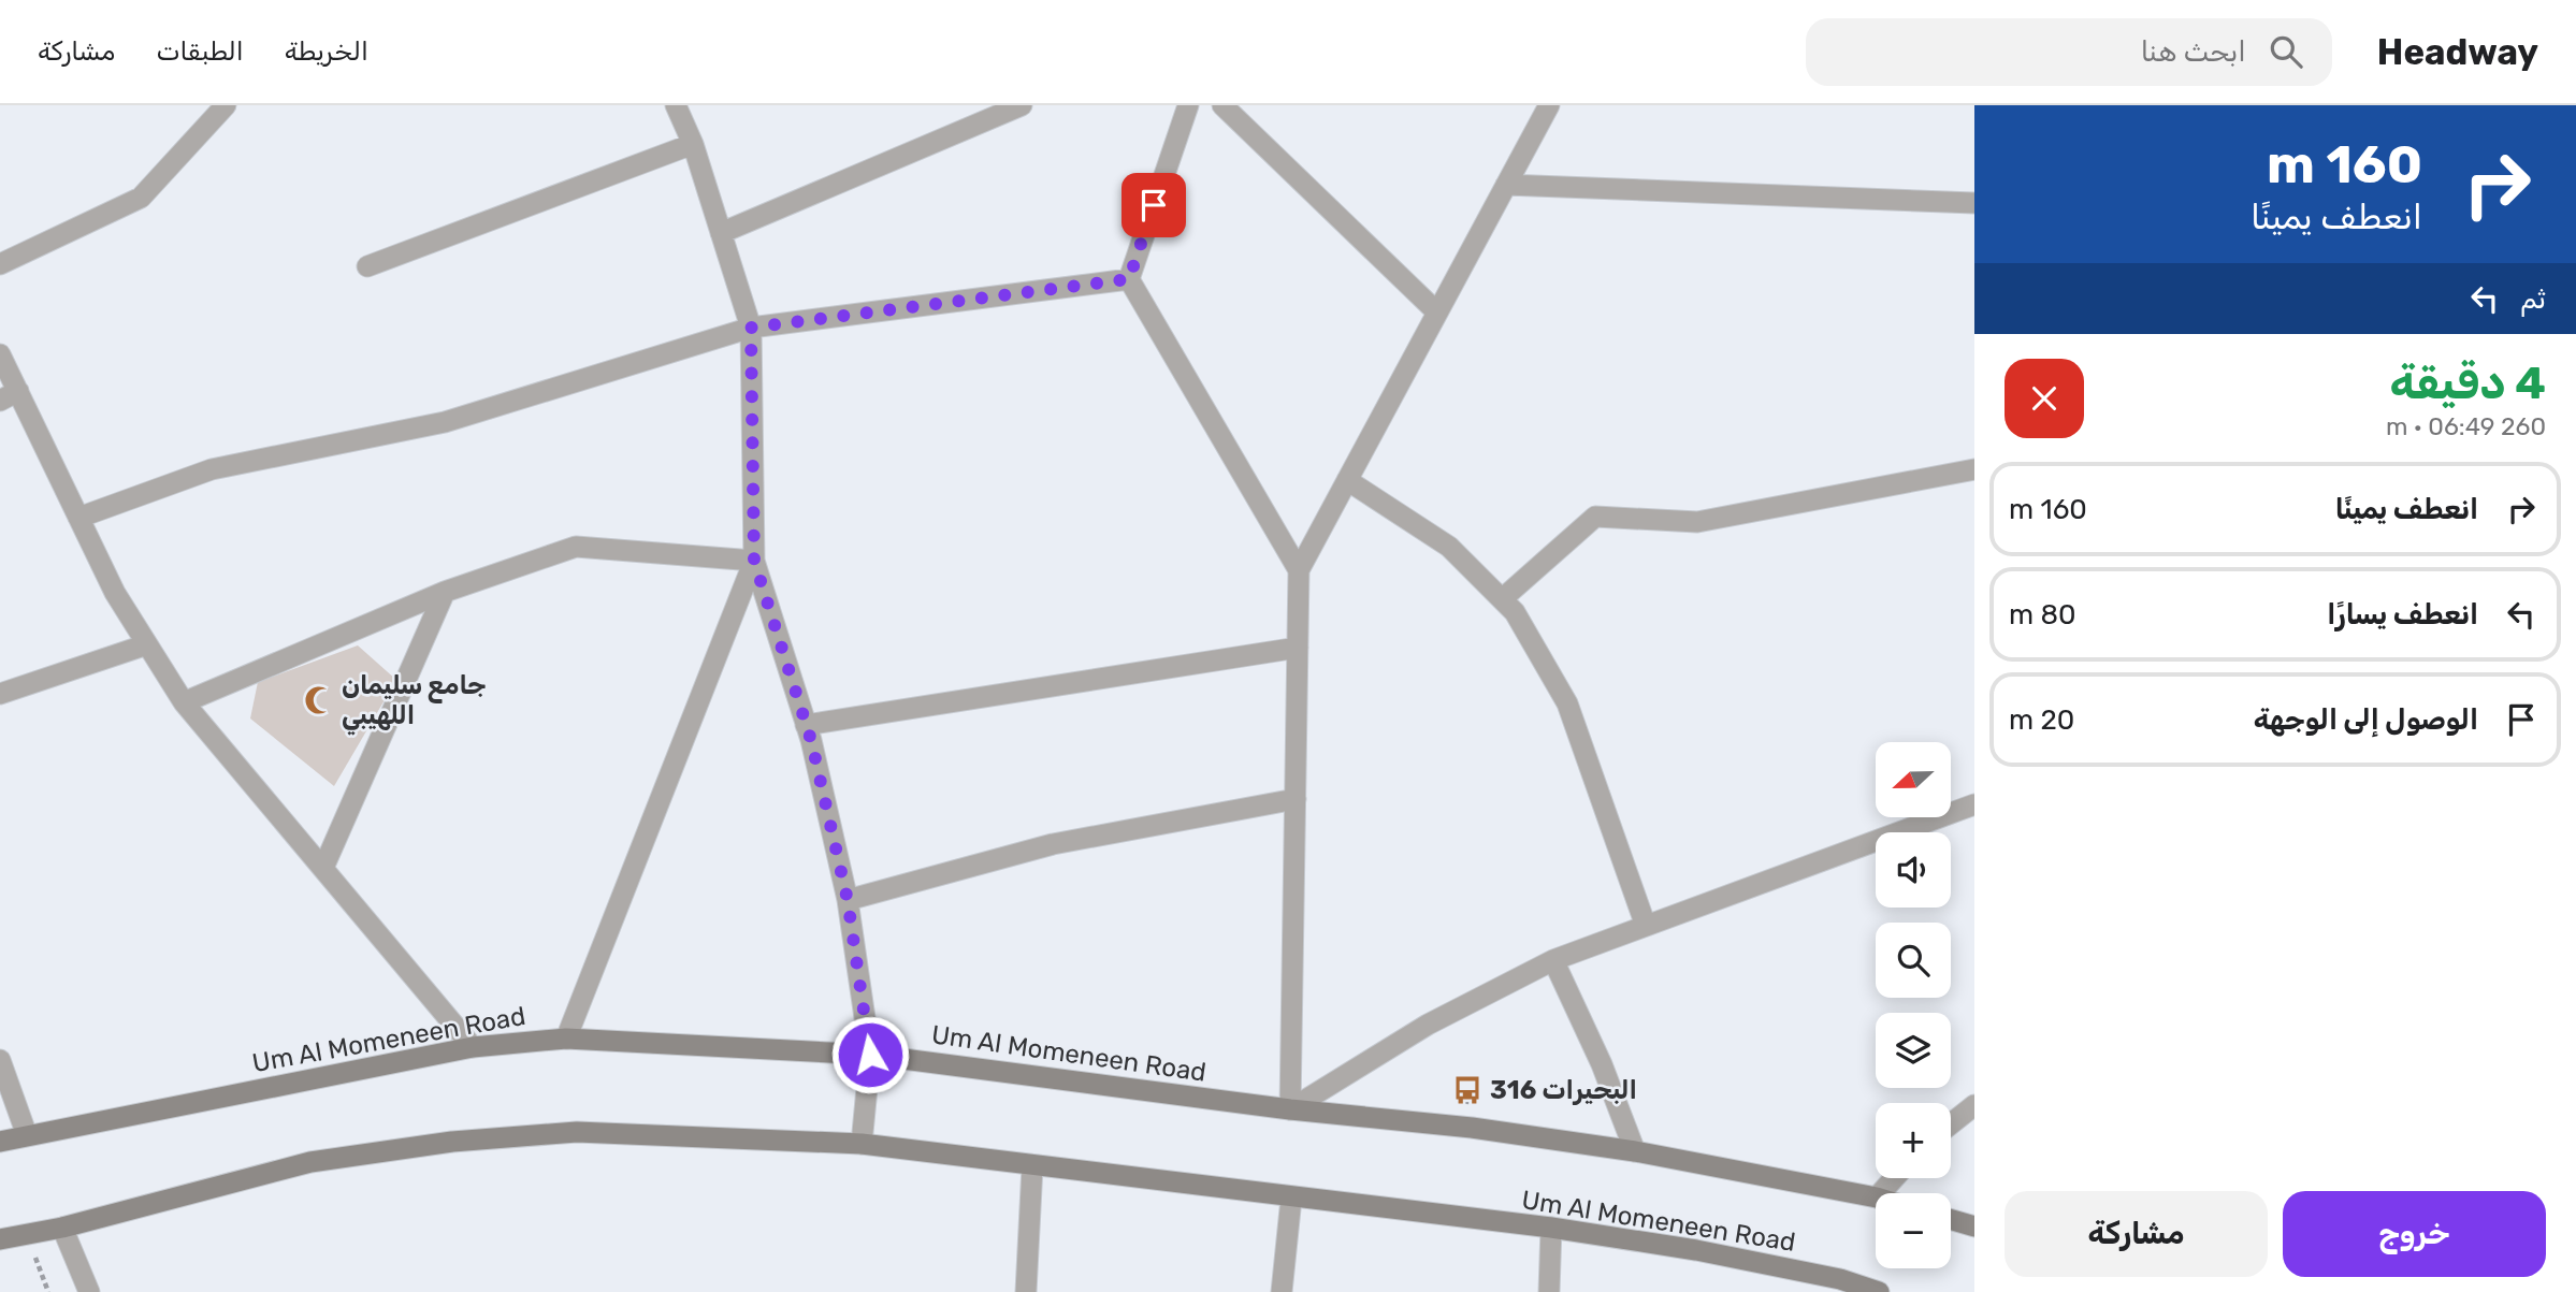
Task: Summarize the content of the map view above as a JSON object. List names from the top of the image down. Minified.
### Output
{"streets":{"main road":["Um Al Momeneen Road"]},"places":{"mosque":["جامع سليمان اللهيبي"],"bus stop":["البحيرات 316"]},"north":"left","page":{"header":"Headway","search":"ابحث هنا","nav":["الخريطة","الطبقات","مشاركة"],"turn":["160 m","انعطف يمينًا"],"then":"ثم","heading":["4 دقيقة","260 m · 06:49"],"list":[{"name":"انعطف يمينًا","value":"160 m"},{"name":"انعطف يسارًا","value":"80 m"},{"name":"الوصول إلى الوجهة","value":"20 m"}],"map_buttons":["+","−"],"buttons":["خروج","مشاركة"]}}
